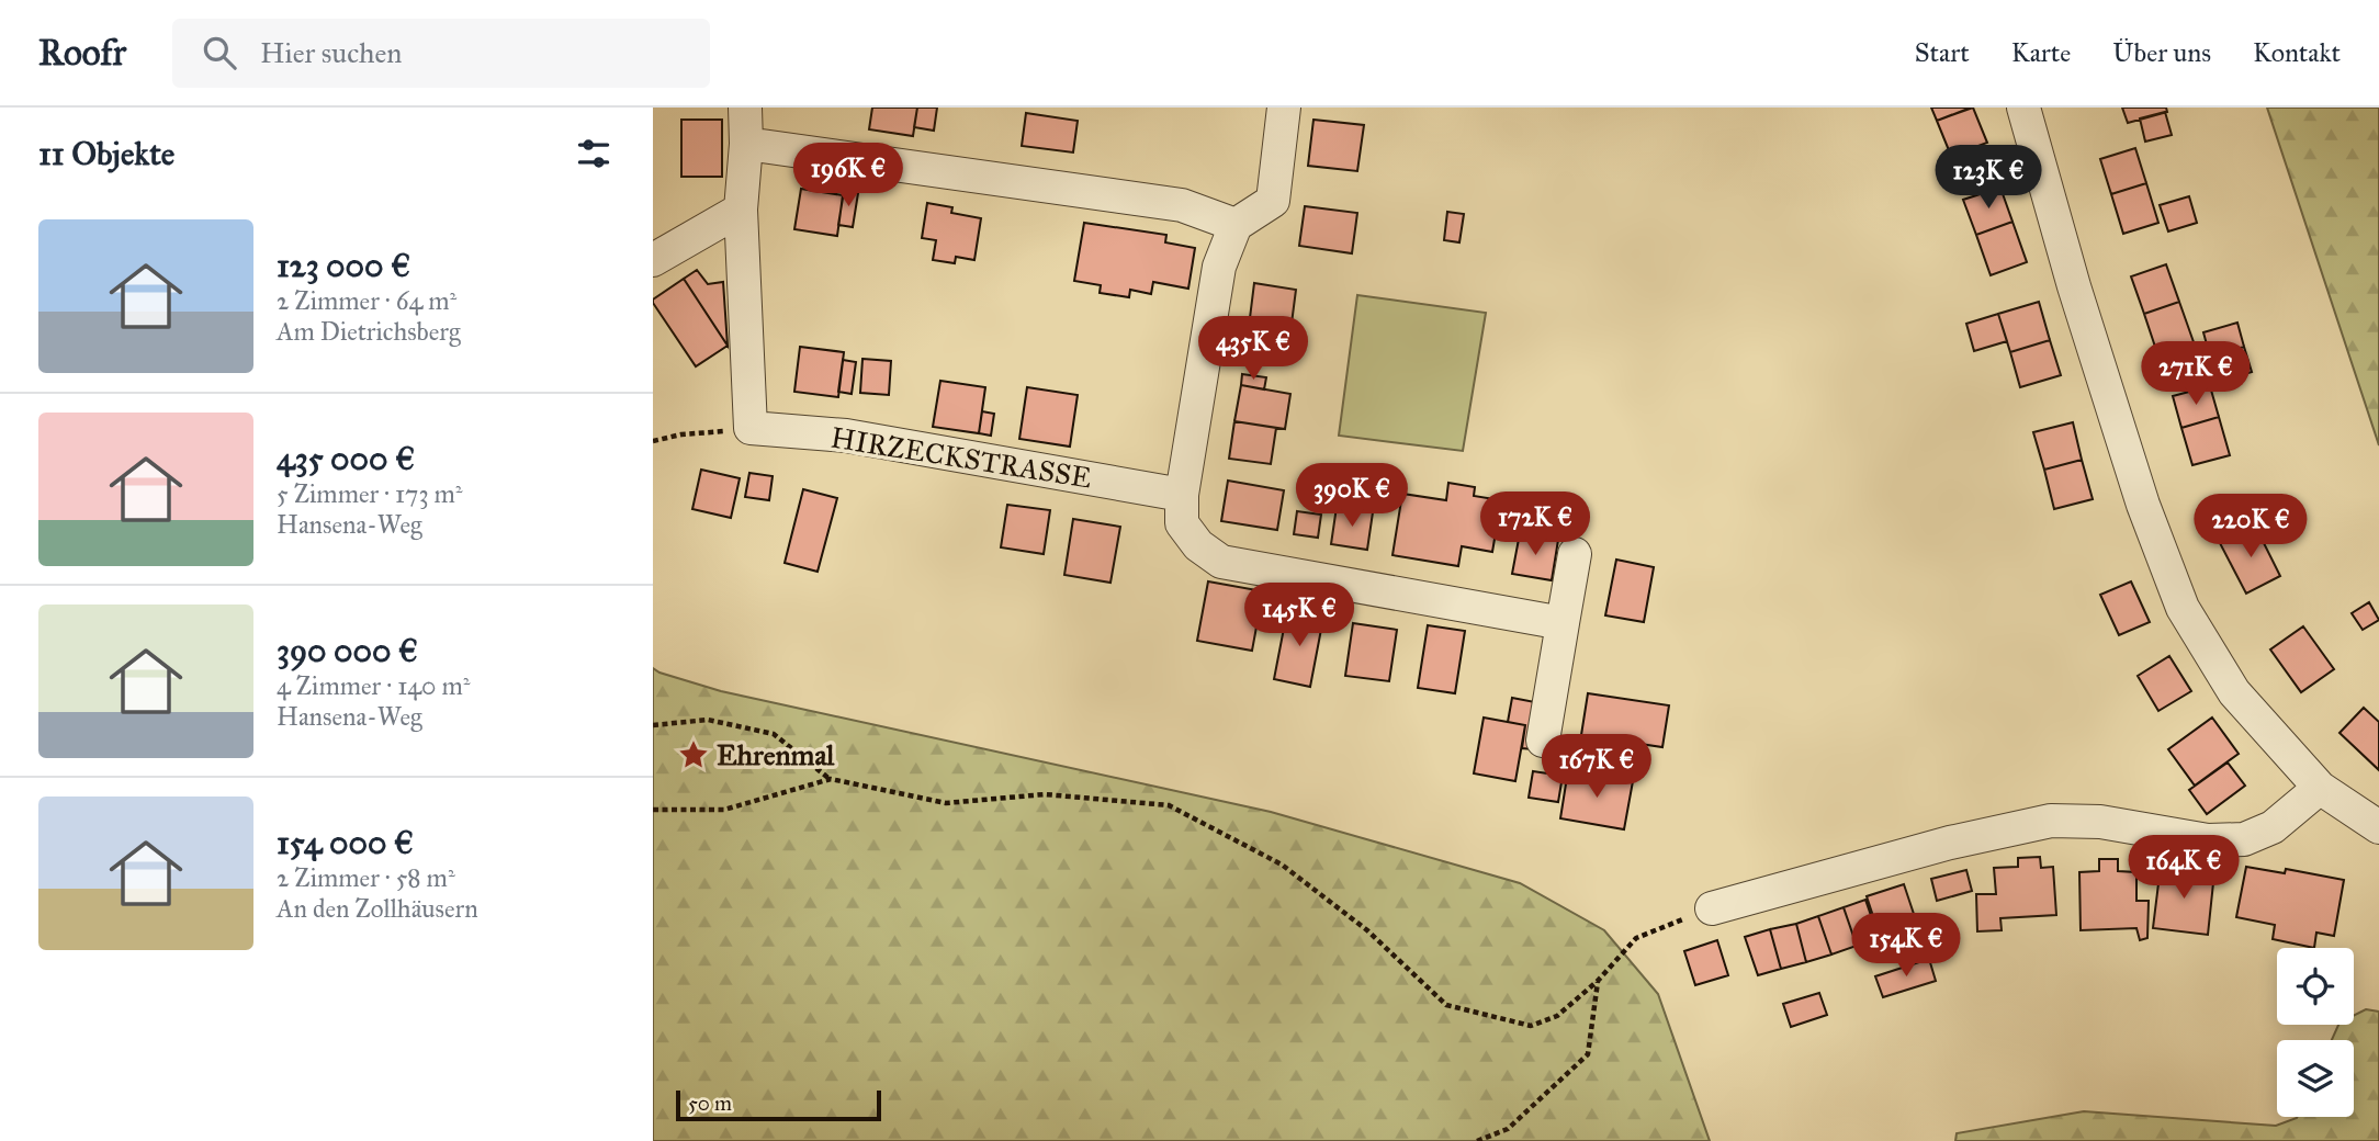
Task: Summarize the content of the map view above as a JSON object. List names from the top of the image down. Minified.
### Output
{"streets":{"street":["HIRZECKSTRASSE"]},"places":{"place":["Ehrenmal"]},"scale_bar":"50 m","page":{"header":"Roofr","search":"Hier suchen","nav":["Start","Karte","Über uns","Kontakt"],"heading":"11 Objekte","price":["196K €","123K €","435K €","271K €","390K €","172K €","220K €","145K €","167K €","164K €","154K €"],"list":[{"name":"123 000 €","note":"2 Zimmer · 64 m² · Am Dietrichsberg"},{"name":"435 000 €","note":"5 Zimmer · 173 m² · Hansena-Weg"},{"name":"390 000 €","note":"4 Zimmer · 140 m² · Hansena-Weg"},{"name":"154 000 €","note":"2 Zimmer · 58 m² · An den Zollhäusern"}],"scale":"50 m"}}
